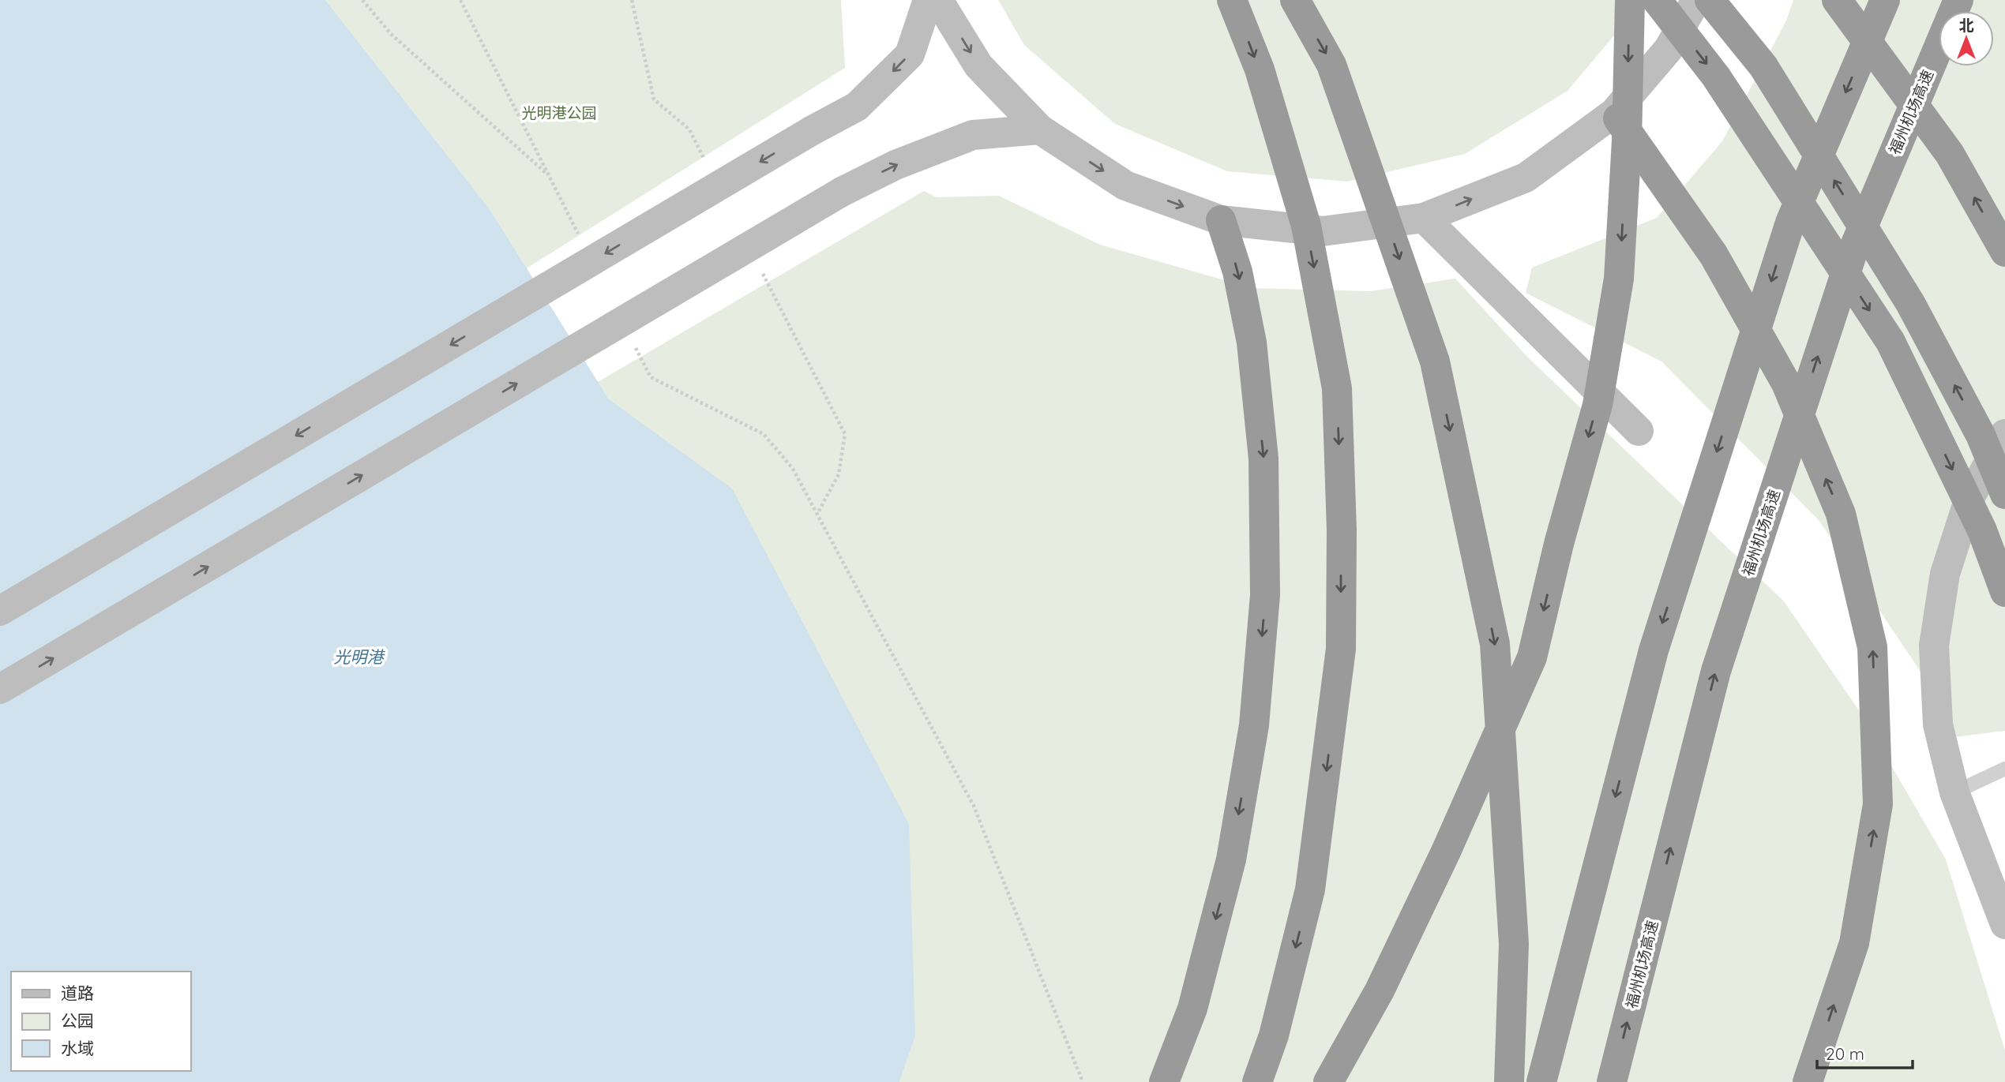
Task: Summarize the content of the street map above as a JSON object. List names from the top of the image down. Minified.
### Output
{"streets":{"highway":["福州机场高速"]},"water":["光明港"],"parks":["光明港公园"],"legend":["道路","公园","水域"],"scale_bar":"20 m","north":"top"}
